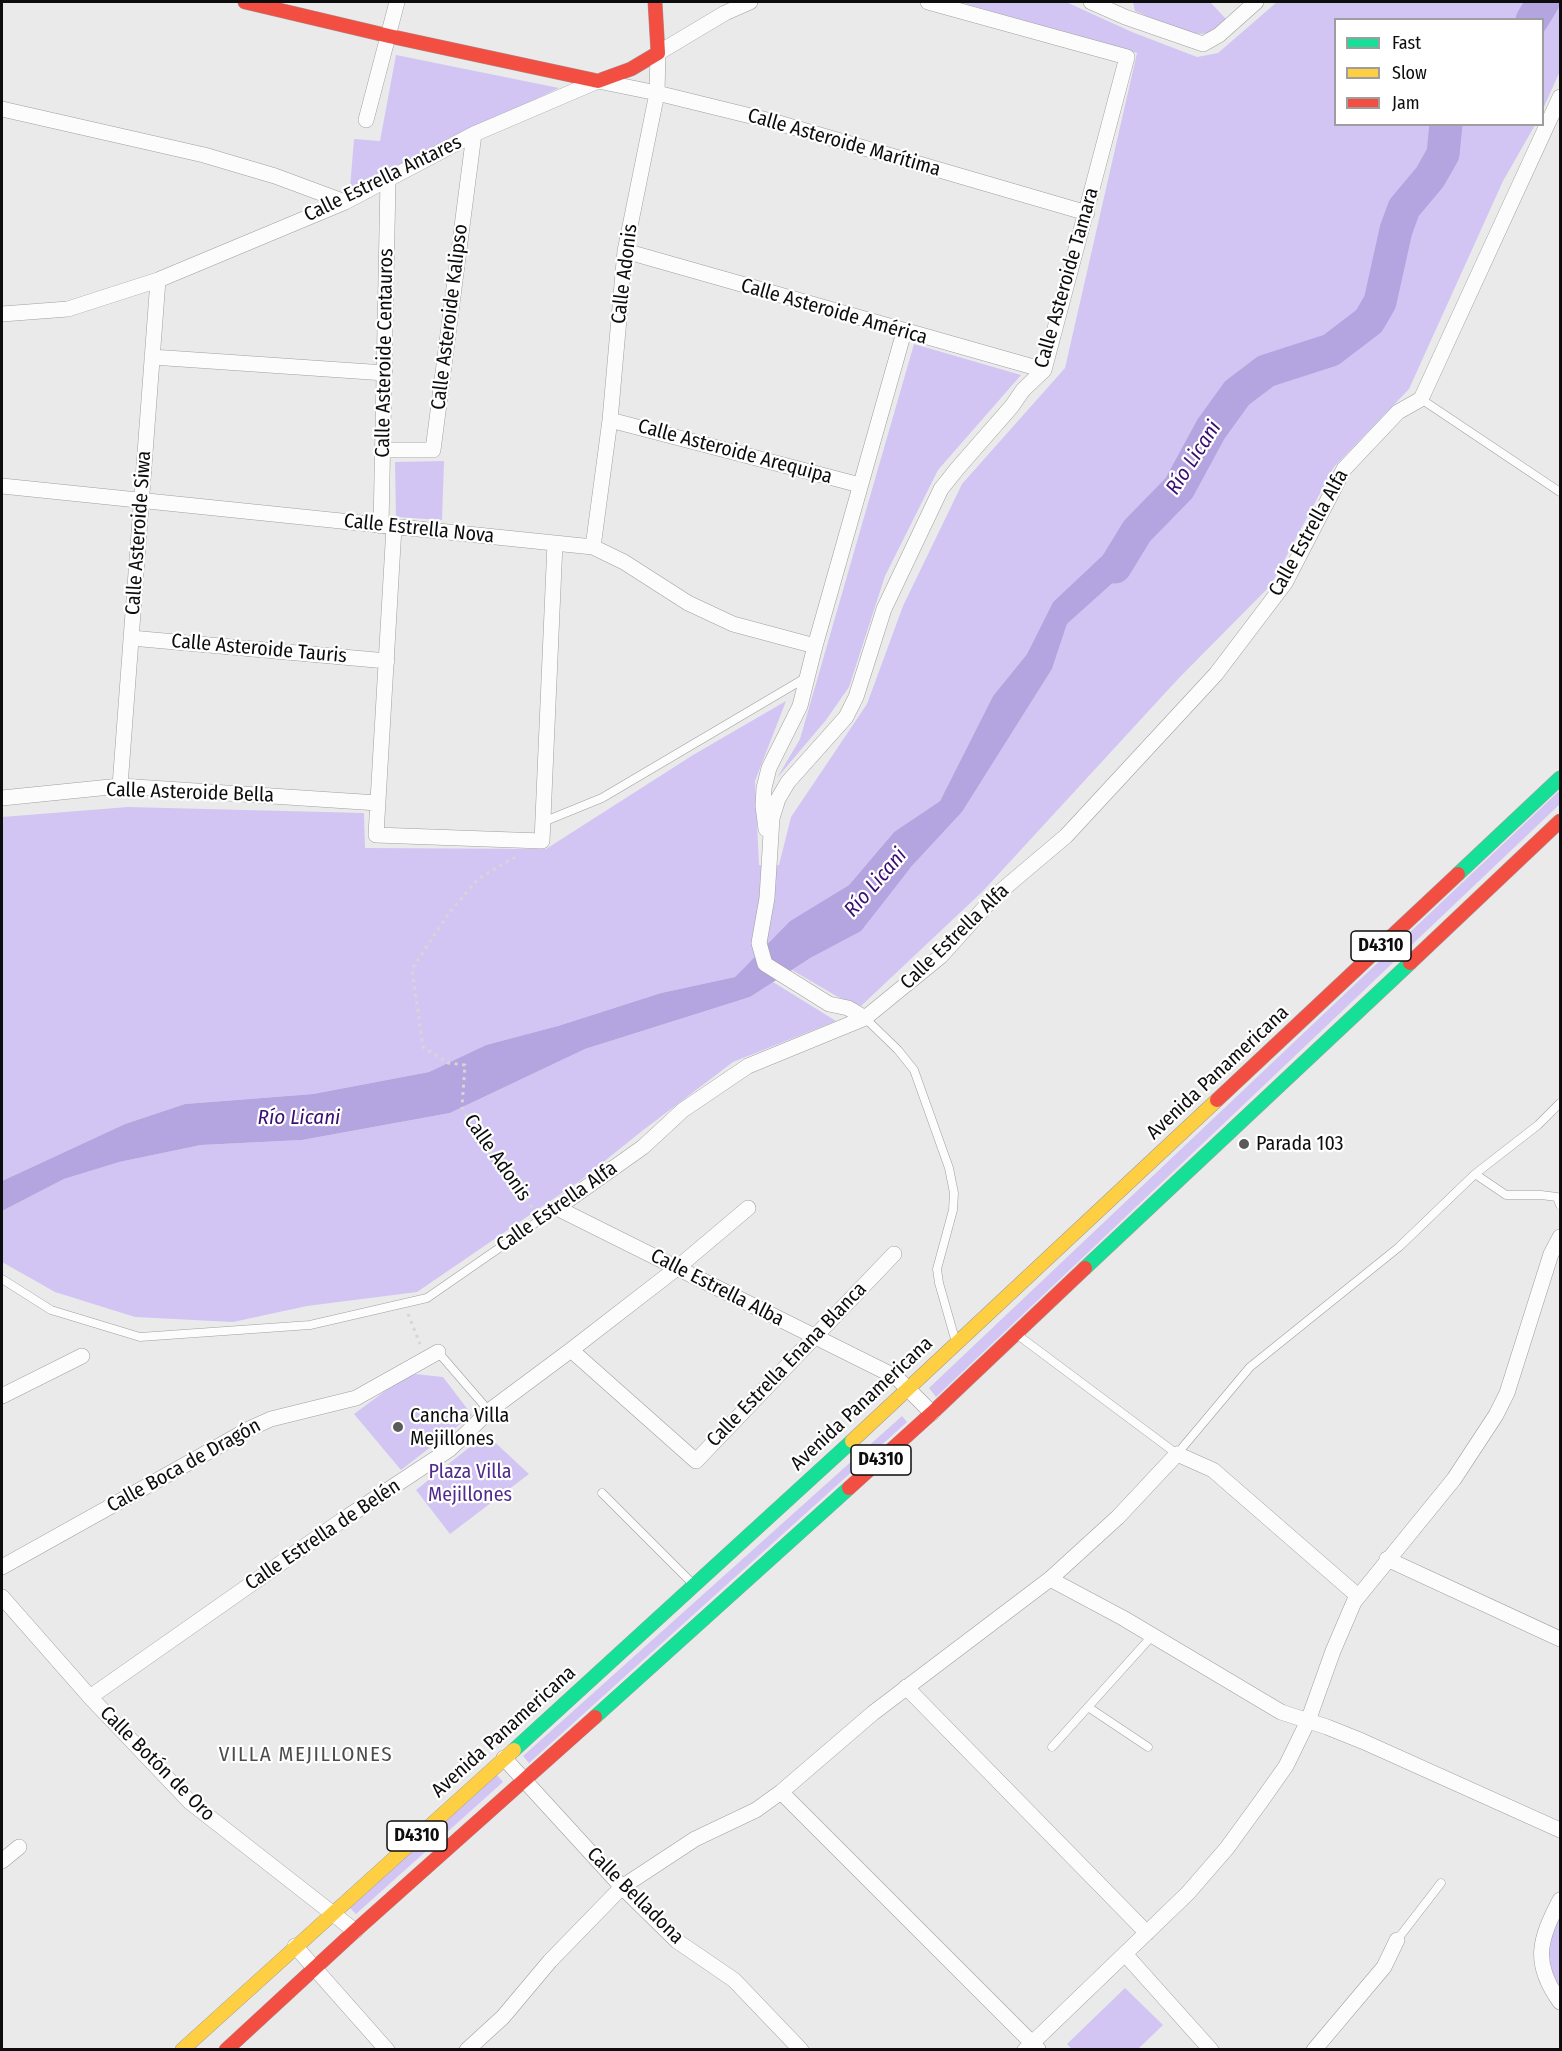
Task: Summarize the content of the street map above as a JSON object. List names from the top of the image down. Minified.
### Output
{"streets":{"main road":["Calle Estrella Antares","Calle Adonis","D4310","Avenida Panamericana"],"street":["Calle Asteroide Marítima","Calle Asteroide Tamara","Calle Asteroide América","Calle Asteroide Kalipso","Calle Asteroide Centauros","Calle Asteroide Arequipa","Calle Estrella Nova","Calle Asteroide Siwa","Calle Estrella Alfa","Calle Asteroide Tauris","Calle Asteroide Bella","Calle Estrella Alba","Calle Estrella Enana Blanca","Calle Boca de Dragón","Calle Estrella de Belén","Calle Botón de Oro","Calle Belladona"]},"crossings":[["Calle Asteroide Marítima","Calle Estrella Antares"],["Calle Asteroide Marítima","Calle Adonis"],["Calle Asteroide Marítima","Calle Asteroide Tamara"],["Calle Estrella Antares","Calle Adonis"],["Calle Estrella Antares","Calle Asteroide Kalipso"],["Calle Estrella Antares","Calle Asteroide Centauros"],["Calle Estrella Antares","Calle Asteroide Siwa"],["Calle Adonis","Calle Asteroide América"],["Calle Adonis","Calle Asteroide Centauros"],["Calle Adonis","Calle Asteroide Arequipa"],["Calle Adonis","Calle Estrella Nova"],["Calle Adonis","Calle Estrella Alfa"],["Calle Asteroide Tamara","Calle Asteroide América"],["Calle Asteroide Kalipso","Calle Asteroide Centauros"],["Calle Asteroide Centauros","Calle Estrella Nova"],["Calle Asteroide Centauros","Calle Asteroide Tauris"],["Calle Asteroide Centauros","Calle Asteroide Bella"],["Calle Estrella Nova","Calle Asteroide Siwa"],["Calle Asteroide Siwa","Calle Asteroide Tauris"],["Calle Asteroide Siwa","Calle Asteroide Bella"],["Calle Estrella Alfa","Calle Estrella Alba"],["D4310","Calle Estrella Alba"],["D4310","Calle Botón de Oro"],["D4310","Calle Belladona"],["Avenida Panamericana","Calle Estrella Alba"],["Avenida Panamericana","Calle Botón de Oro"],["Avenida Panamericana","Calle Belladona"],["Calle Estrella Alba","Calle Estrella Enana Blanca"],["Calle Estrella Alba","Calle Estrella de Belén"],["Calle Estrella Enana Blanca","Calle Estrella de Belén"],["Calle Estrella de Belén","Calle Botón de Oro"]],"districts":["VILLA MEJILLONES"],"water":["Río Licani"],"parks":["Plaza Villa Mejillones"],"places":["Parada 103","Cancha Villa Mejillones"],"legend":["Fast","Slow","Jam"]}
